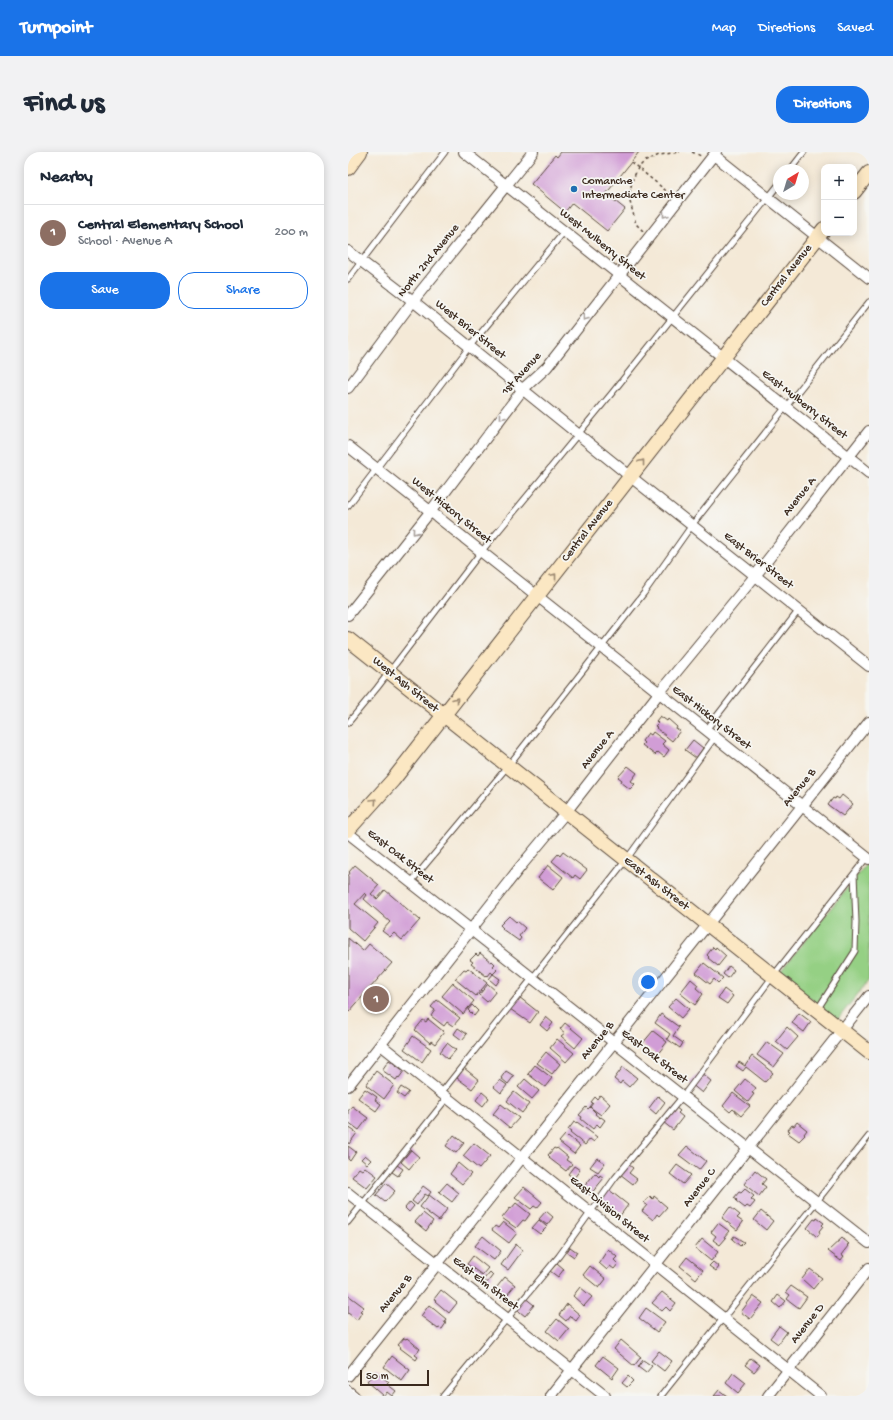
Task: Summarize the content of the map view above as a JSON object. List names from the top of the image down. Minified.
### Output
{"streets":{"street":["West Mulberry Street","North 2nd Avenue","Central Avenue","West Brier Street","1st Avenue","East Mulberry Street","Avenue A","West Hickory Street","East Brier Street","West Ash Street","East Hickory Street","Avenue B","East Oak Street","East Ash Street","Avenue C","East Division Street","East Elm Street","Avenue D"]},"crossings":[["West Mulberry Street","North 2nd Avenue"],["West Mulberry Street","Central Avenue"],["West Mulberry Street","1st Avenue"],["West Mulberry Street","East Mulberry Street"],["North 2nd Avenue","West Brier Street"],["Central Avenue","West Brier Street"],["Central Avenue","East Mulberry Street"],["Central Avenue","West Hickory Street"],["Central Avenue","East Brier Street"],["Central Avenue","West Ash Street"],["Central Avenue","East Hickory Street"],["Central Avenue","East Oak Street"],["Central Avenue","East Ash Street"],["West Brier Street","1st Avenue"],["West Brier Street","East Brier Street"],["1st Avenue","West Hickory Street"],["East Mulberry Street","Avenue A"],["Avenue A","East Brier Street"],["Avenue A","East Hickory Street"],["Avenue A","East Oak Street"],["Avenue A","East Ash Street"],["Avenue A","East Division Street"],["West Hickory Street","East Hickory Street"],["West Ash Street","East Ash Street"],["East Hickory Street","Avenue B"],["Avenue B","East Oak Street"],["Avenue B","East Ash Street"],["Avenue B","East Division Street"],["Avenue B","East Elm Street"],["East Oak Street","Avenue C"],["East Ash Street","Avenue C"],["Avenue C","East Division Street"],["Avenue C","East Elm Street"],["East Division Street","Avenue D"]],"one_way":["Central Avenue","1st Avenue"],"places":["Comanche Intermediate Center"],"scale_bar":"50 m","north":"top right","page":{"header":"Turnpoint","nav":["Map","Directions","Saved"],"buttons":["Directions",["Save","Share"]],"title":"Find us","heading":"Nearby","map_buttons":["+","−"],"list":[{"mark":"1","name":"Central Elementary School","note":"School · Avenue A","value":"200 m"}],"pins":"1","scale":"50 m"}}
